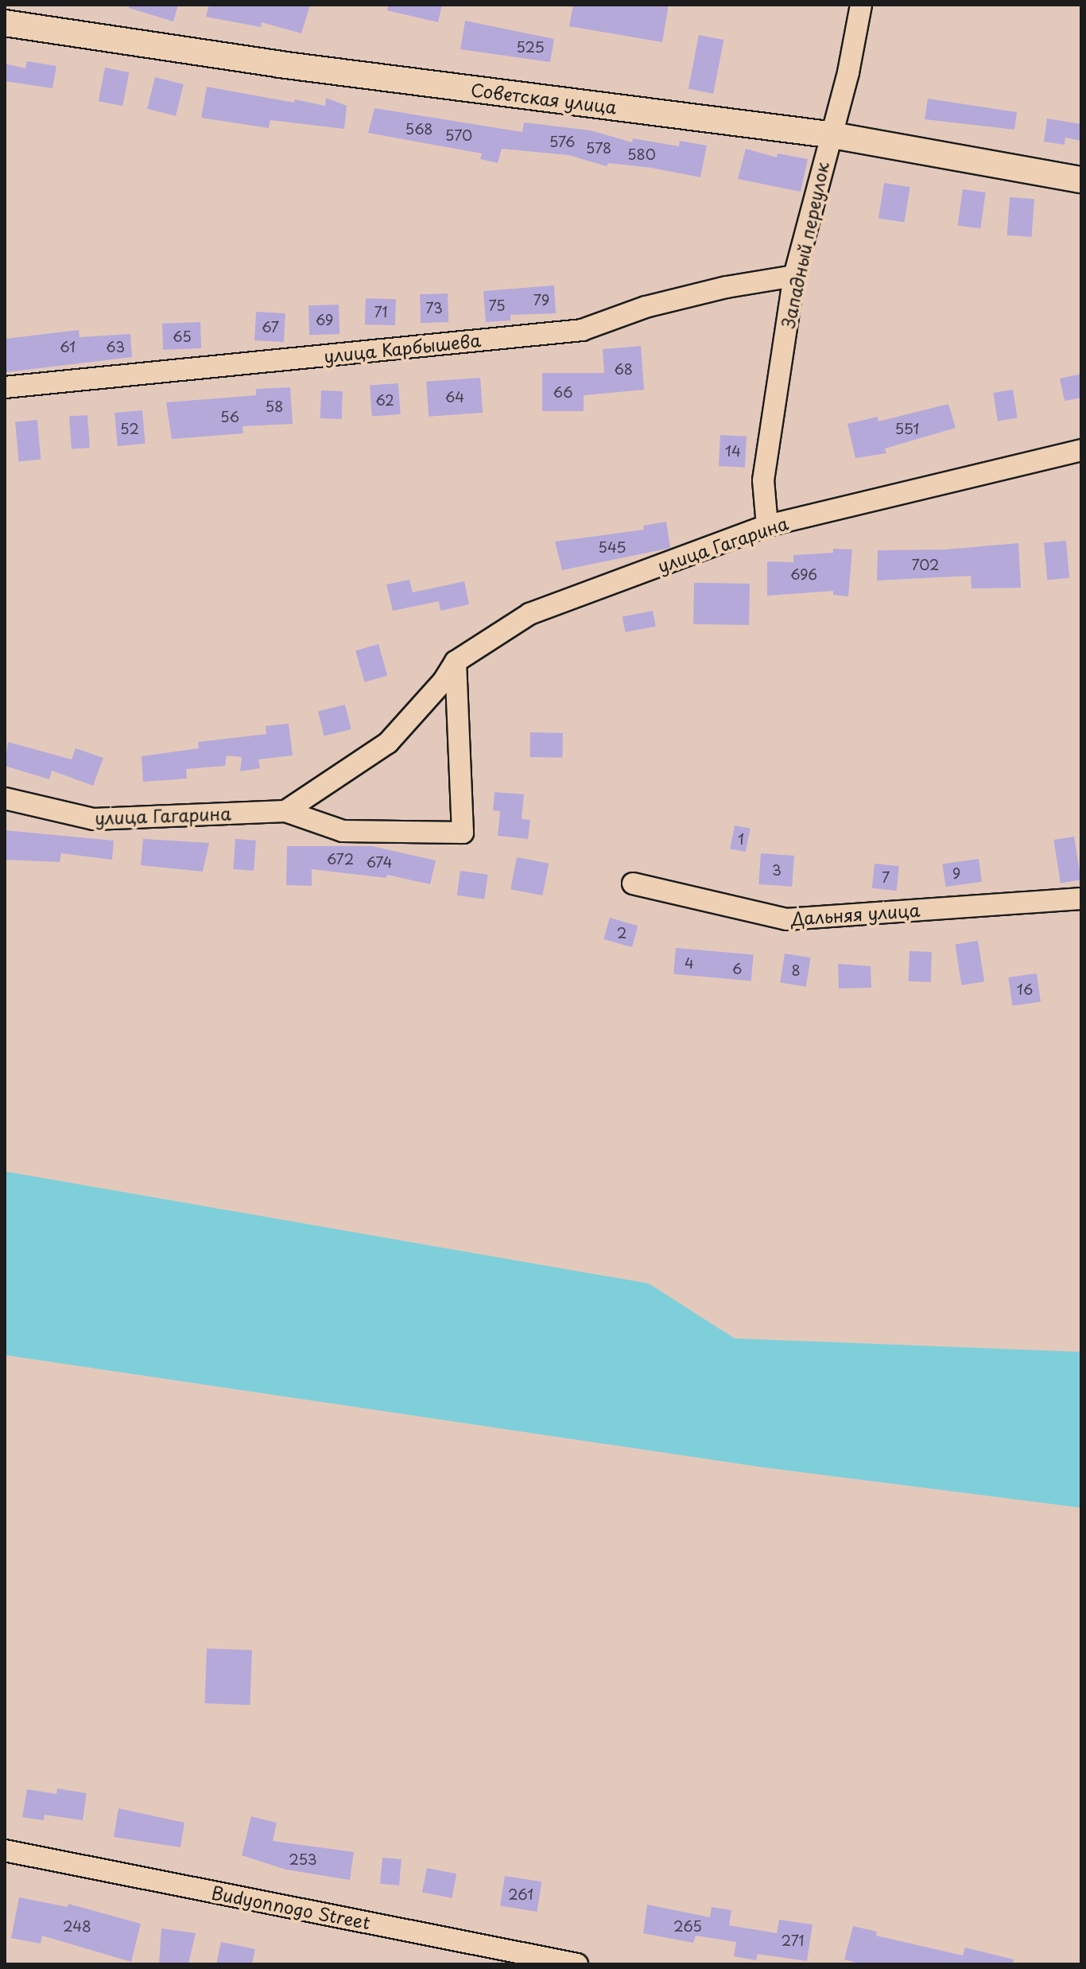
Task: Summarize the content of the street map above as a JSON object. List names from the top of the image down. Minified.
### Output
{"streets":{"street":["Советская улица","Западный переулок","улица Карбышева","улица Гагарина","Дальняя улица","Budyonnogo Street"]},"crossings":[["Советская улица","Западный переулок"],["Западный переулок","улица Карбышева"],["Западный переулок","улица Гагарина"]],"house_numbers":["525","568","570","576","578","580","79","75","73","71","69","67","65","61","63","68","66","64","62","58","56","52","551","14","545","702","696","1","672","674","3","9","7","2","4","6","8","16","253","261","248","265","271"]}
